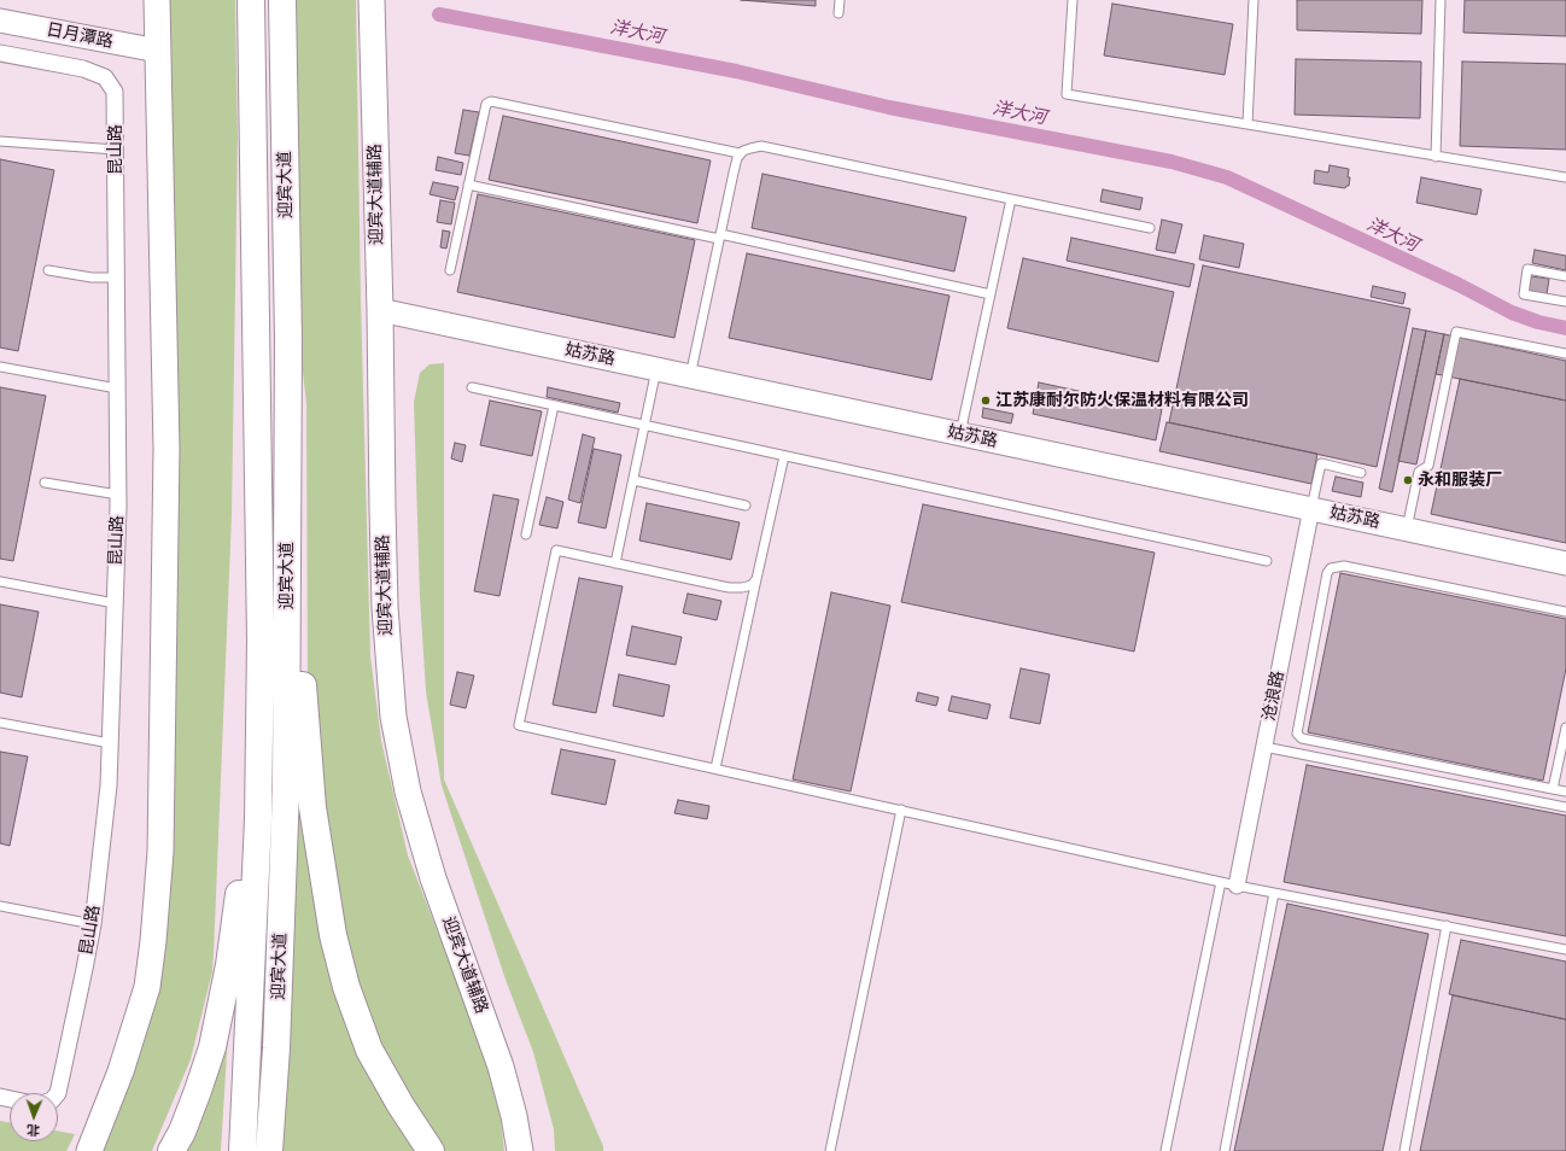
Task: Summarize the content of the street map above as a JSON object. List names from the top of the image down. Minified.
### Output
{"streets":{"highway":["迎宾大道"],"main road":["迎宾大道辅路"],"street":["日月潭路","昆山路","姑苏路","沧浪路"]},"crossings":[["迎宾大道辅路","姑苏路"],["姑苏路","沧浪路"]],"water":["洋大河"],"places":["江苏康耐尔防火保温材料有限公司","永和服装厂"],"north":"bottom"}
